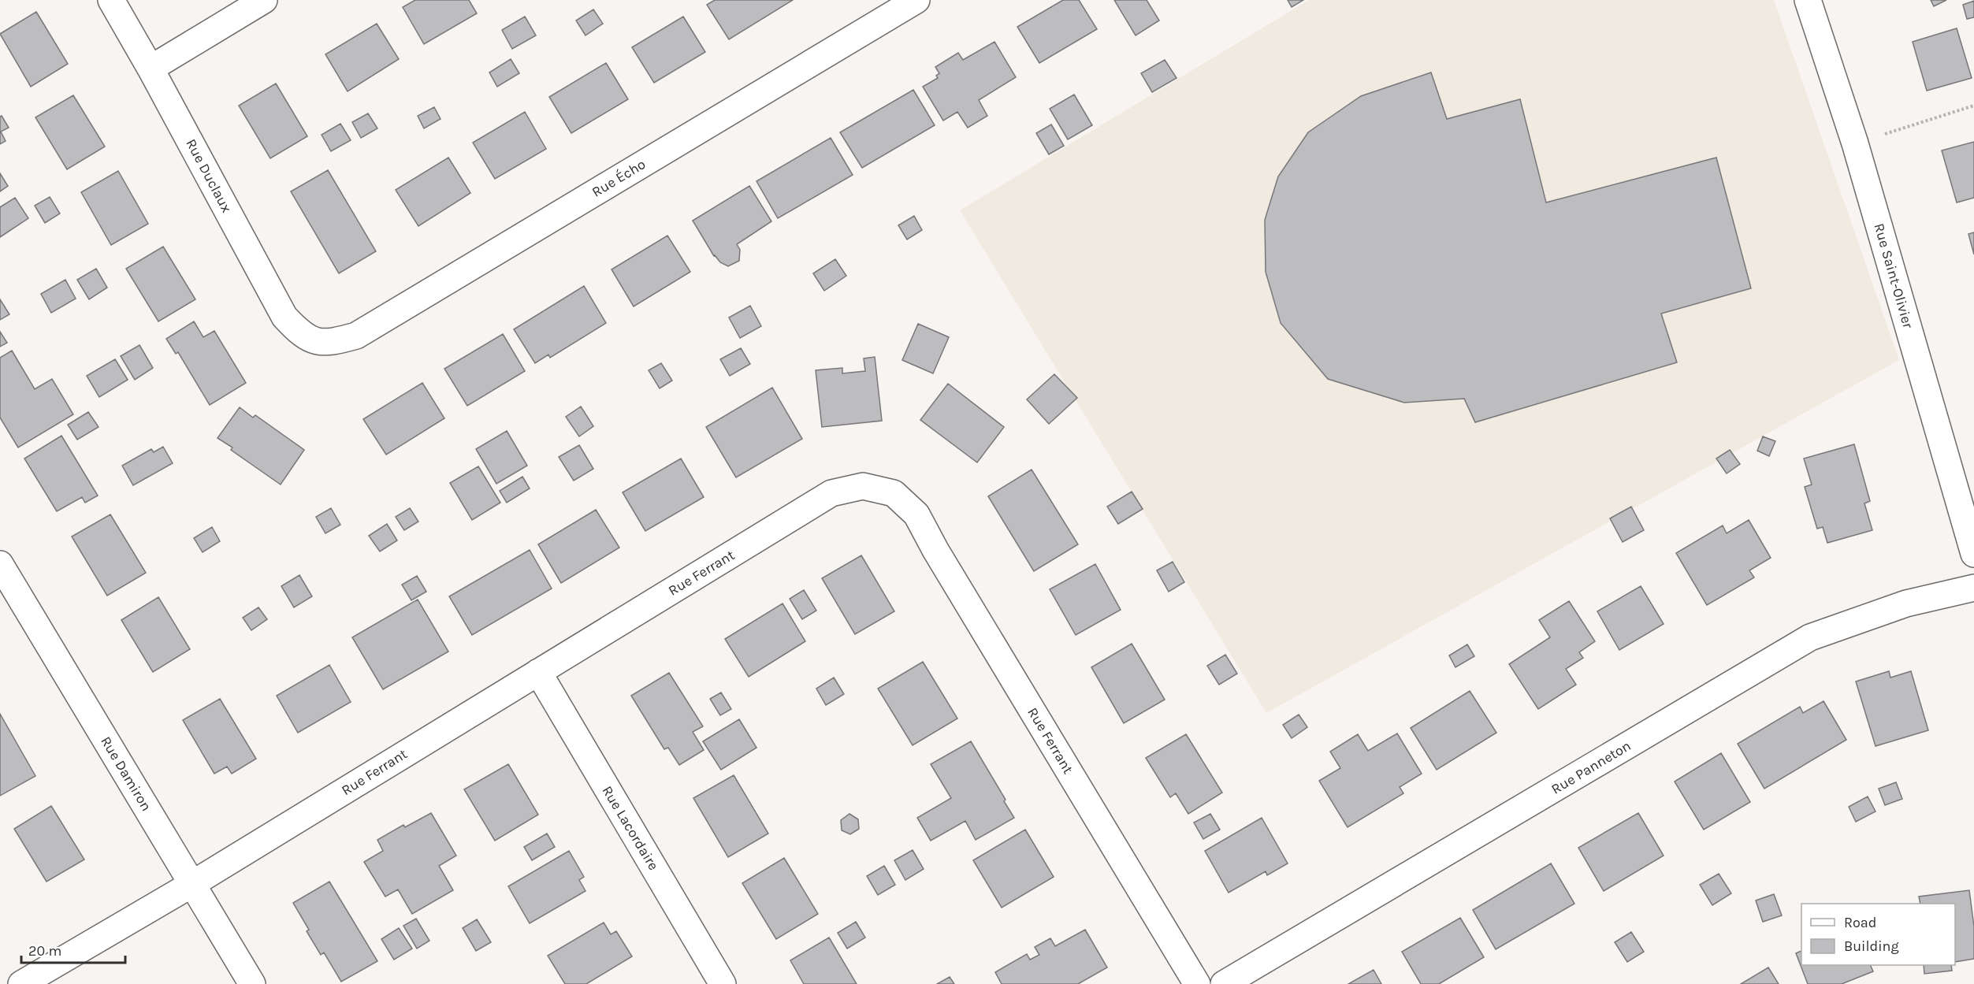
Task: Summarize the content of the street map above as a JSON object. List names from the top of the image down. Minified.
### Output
{"streets":{"street":["Rue Duclaux","Rue Écho","Rue Saint-Olivier","Rue Ferrant","Rue Panneton","Rue Damiron","Rue Lacordaire"]},"crossings":[["Rue Duclaux","Rue Écho"],["Rue Ferrant","Rue Damiron"],["Rue Ferrant","Rue Lacordaire"]],"legend":["Road","Building"],"scale_bar":"20 m"}
